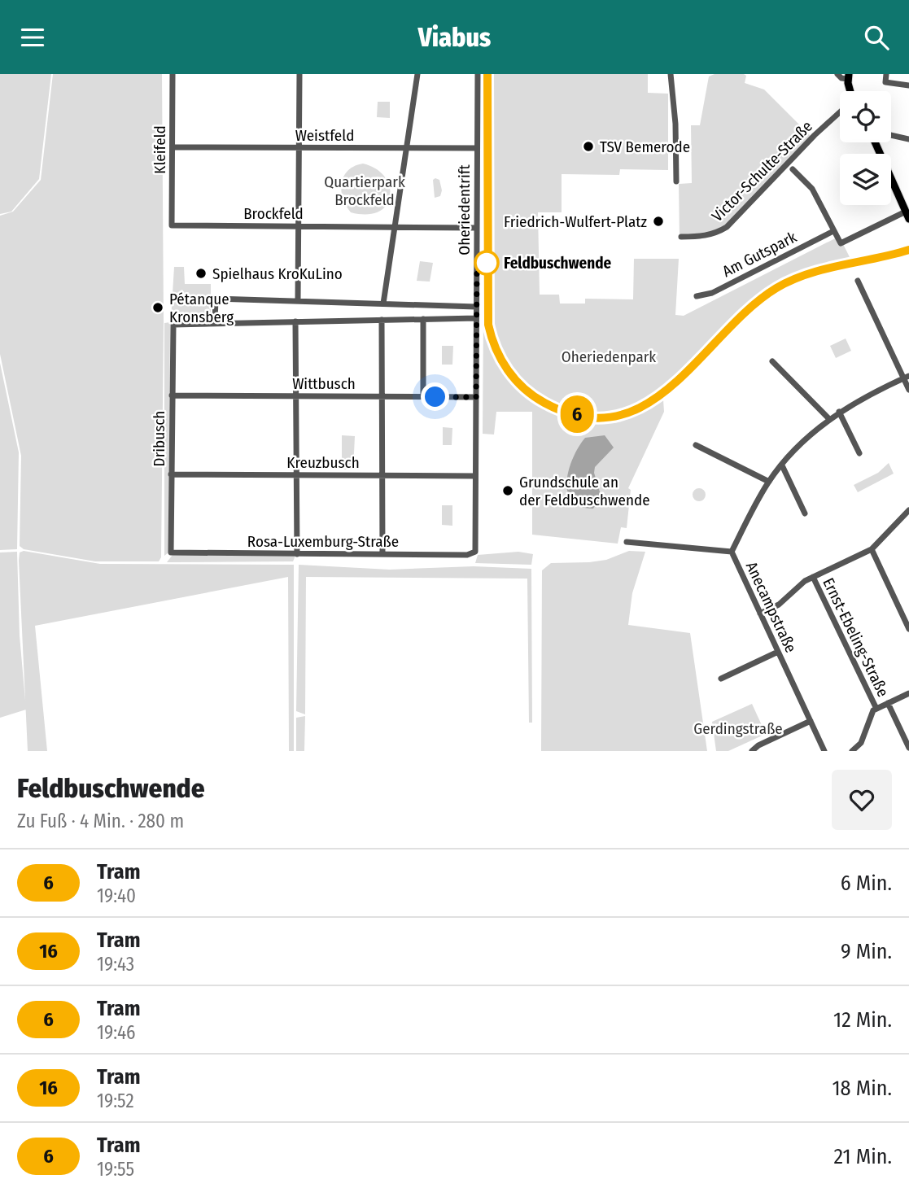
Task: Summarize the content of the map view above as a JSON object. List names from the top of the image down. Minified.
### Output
{"streets":{"street":["Weistfeld","Kleifeld","Victor-Schulte-Straße","Oheriedentrift","Brockfeld","Am Gutspark","Wittbusch","Dribusch","Kreuzbusch","Rosa-Luxemburg-Straße","Anecampstraße","Ernst-Ebeling-Straße"]},"crossings":[["Weistfeld","Kleifeld"],["Weistfeld","Oheriedentrift"],["Kleifeld","Brockfeld"],["Oheriedentrift","Brockfeld"],["Oheriedentrift","Wittbusch"],["Oheriedentrift","Kreuzbusch"],["Oheriedentrift","Rosa-Luxemburg-Straße"],["Wittbusch","Dribusch"],["Dribusch","Kreuzbusch"],["Dribusch","Rosa-Luxemburg-Straße"]],"parks":["Quartierpark Brockfeld","Oheriedenpark","Gerdingstraße"],"places":["TSV Bemerode","Friedrich-Wulfert-Platz","Feldbuschwende","Spielhaus KroKuLino","Pétanque Kronsberg","Grundschule an der Feldbuschwende"],"lines":["tram line 6"],"page":{"header":"Viabus","on_map":"6","heading":["Feldbuschwende","Zu Fuß · 4 Min. · 280 m"],"list":[{"mark":"6","name":"Tram","note":"19:40","value":"6 Min."},{"mark":"16","name":"Tram","note":"19:43","value":"9 Min."},{"mark":"6","name":"Tram","note":"19:46","value":"12 Min."},{"mark":"16","name":"Tram","note":"19:52","value":"18 Min."},{"mark":"6","name":"Tram","note":"19:55","value":"21 Min."}]}}
